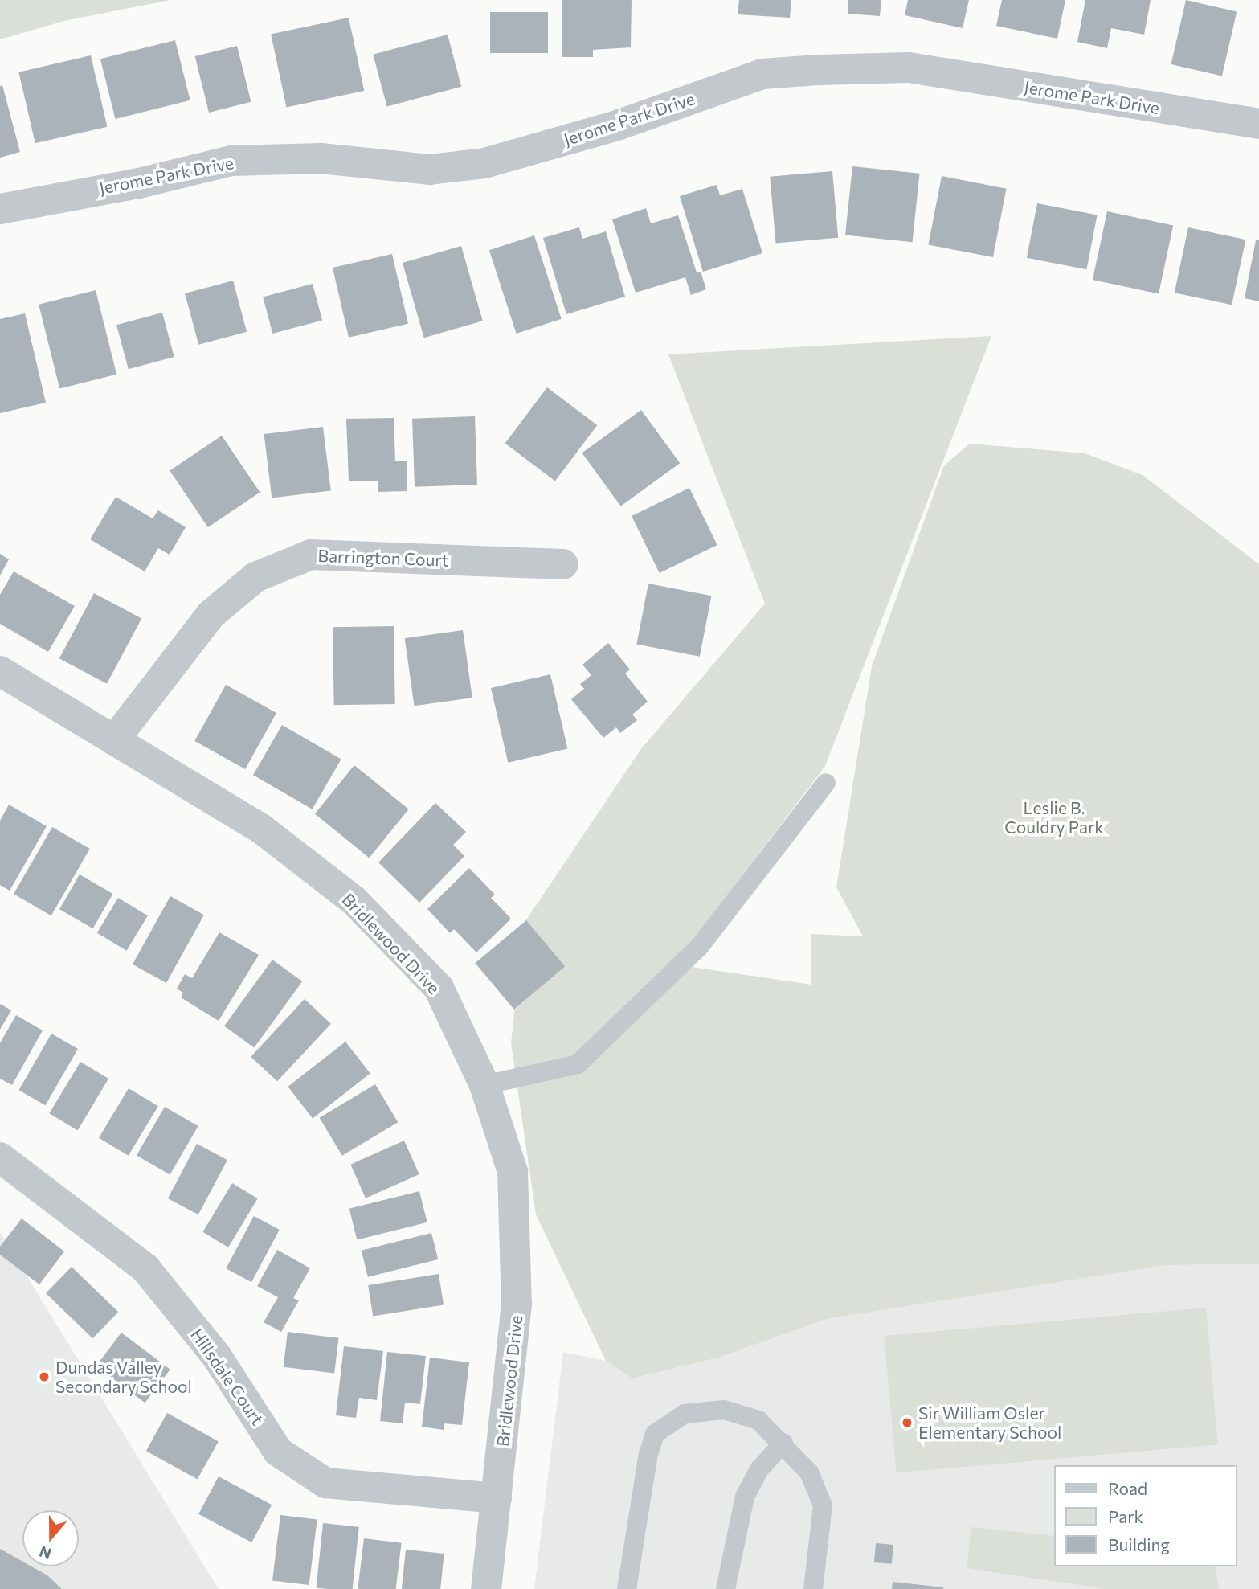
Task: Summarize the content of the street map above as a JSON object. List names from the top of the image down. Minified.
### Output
{"streets":{"street":["Jerome Park Drive","Barrington Court","Bridlewood Drive","Hillsdale Court"]},"crossings":[["Barrington Court","Bridlewood Drive"],["Bridlewood Drive","Hillsdale Court"]],"parks":["Leslie B. Couldry Park"],"places":["Dundas Valley Secondary School","Sir William Osler Elementary School"],"legend":["Road","Park","Building"],"north":"bottom"}
